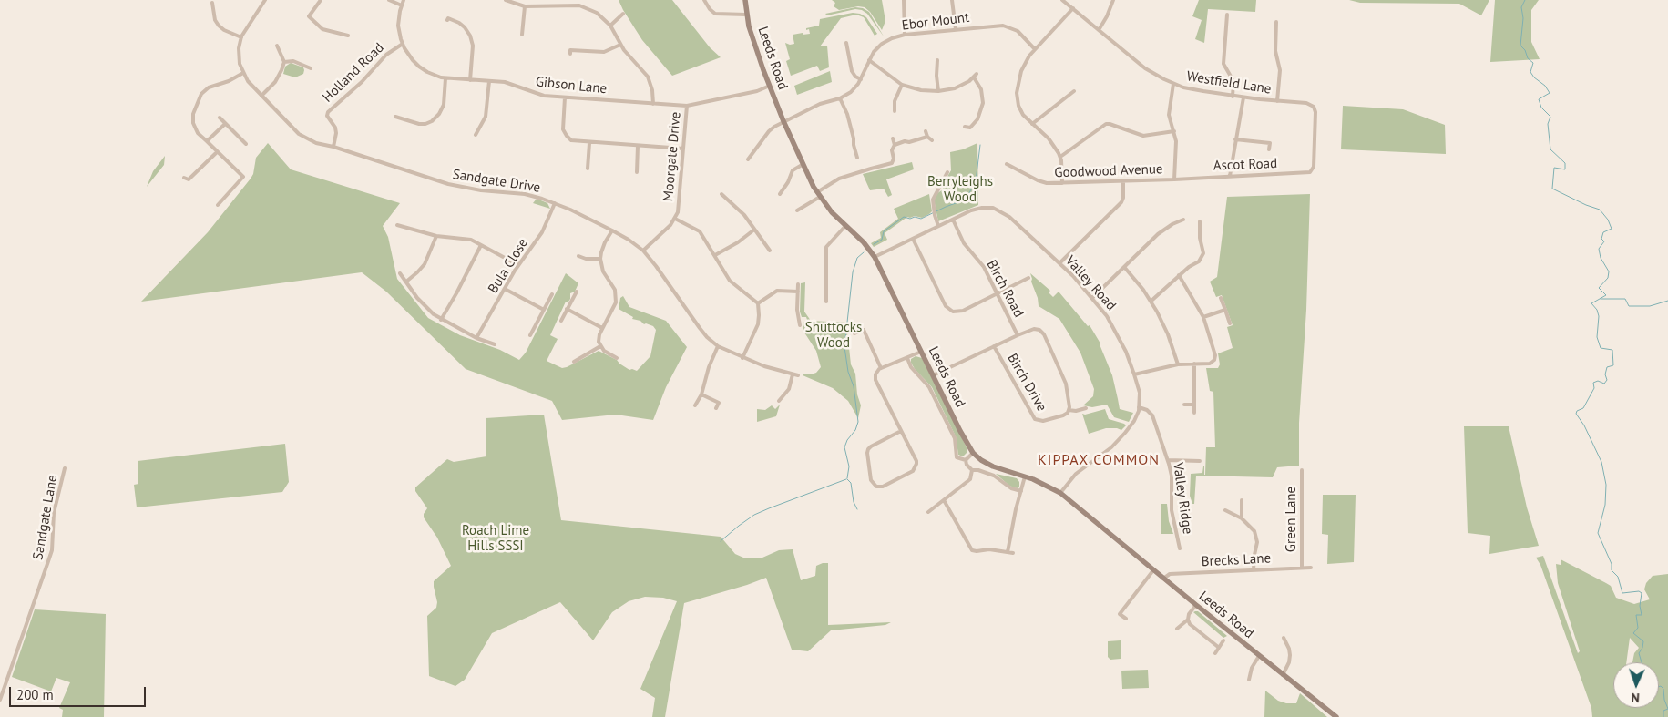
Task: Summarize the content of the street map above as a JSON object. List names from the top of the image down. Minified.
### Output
{"streets":{"main road":["Leeds Road"],"street":["Ebor Mount","Holland Road","Westfield Lane","Gibson Lane","Moorgate Drive","Ascot Road","Goodwood Avenue","Sandgate Drive","Bula Close","Valley Road","Birch Road","Birch Drive","Valley Ridge","Sandgate Lane","Green Lane","Brecks Lane"]},"crossings":[["Ebor Mount","Leeds Road"],["Leeds Road","Gibson Lane"],["Leeds Road","Valley Road"],["Leeds Road","Birch Road"],["Leeds Road","Brecks Lane"],["Holland Road","Gibson Lane"],["Holland Road","Sandgate Drive"],["Westfield Lane","Ascot Road"],["Westfield Lane","Goodwood Avenue"],["Gibson Lane","Moorgate Drive"],["Moorgate Drive","Sandgate Drive"],["Ascot Road","Goodwood Avenue"],["Sandgate Drive","Bula Close"],["Valley Road","Birch Road"],["Valley Road","Valley Ridge"],["Birch Road","Birch Drive"],["Green Lane","Brecks Lane"]],"districts":["KIPPAX COMMON"],"parks":["Berryleighs Wood","Shuttocks Wood","Roach Lime Hills SSSI"],"scale_bar":"200 m","north":"bottom"}
